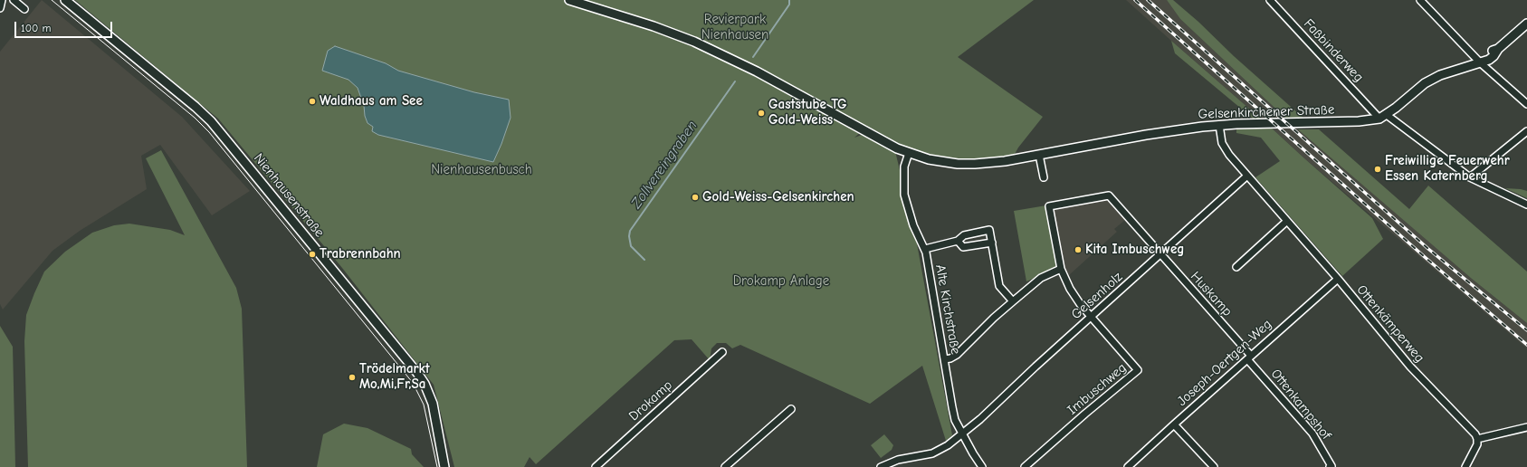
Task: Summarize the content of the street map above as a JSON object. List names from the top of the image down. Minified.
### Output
{"streets":{"street":["Faßbinderweg","Gelsenkirchener Straße","Nienhausenstraße","Huskamp","Gelsenholz","Alte Kirchstraße","Ottenkämperweg","Joseph-Oertgen-Weg","Imbuschweg","Drokamp","Ottenkampshof"]},"crossings":[["Faßbinderweg","Gelsenkirchener Straße"],["Gelsenkirchener Straße","Alte Kirchstraße"],["Gelsenkirchener Straße","Ottenkämperweg"],["Huskamp","Gelsenholz"],["Huskamp","Joseph-Oertgen-Weg"],["Huskamp","Imbuschweg"],["Huskamp","Ottenkampshof"],["Gelsenholz","Alte Kirchstraße"],["Gelsenholz","Ottenkämperweg"],["Gelsenholz","Imbuschweg"],["Ottenkämperweg","Joseph-Oertgen-Weg"],["Joseph-Oertgen-Weg","Ottenkampshof"]],"water":["Zollvereingraben"],"parks":["Revierpark Nienhausen","Nienhausenbusch","Drokamp Anlage"],"places":["Waldhaus am See","Gaststube TG Gold-Weiss","Freiwillige Feuerwehr Essen Katernberg","Gold-Weiss-Gelsenkirchen","Kita Imbuschweg","Trabrennbahn","Trödelmarkt Mo,Mi,Fr,Sa"],"scale_bar":"100 m"}
